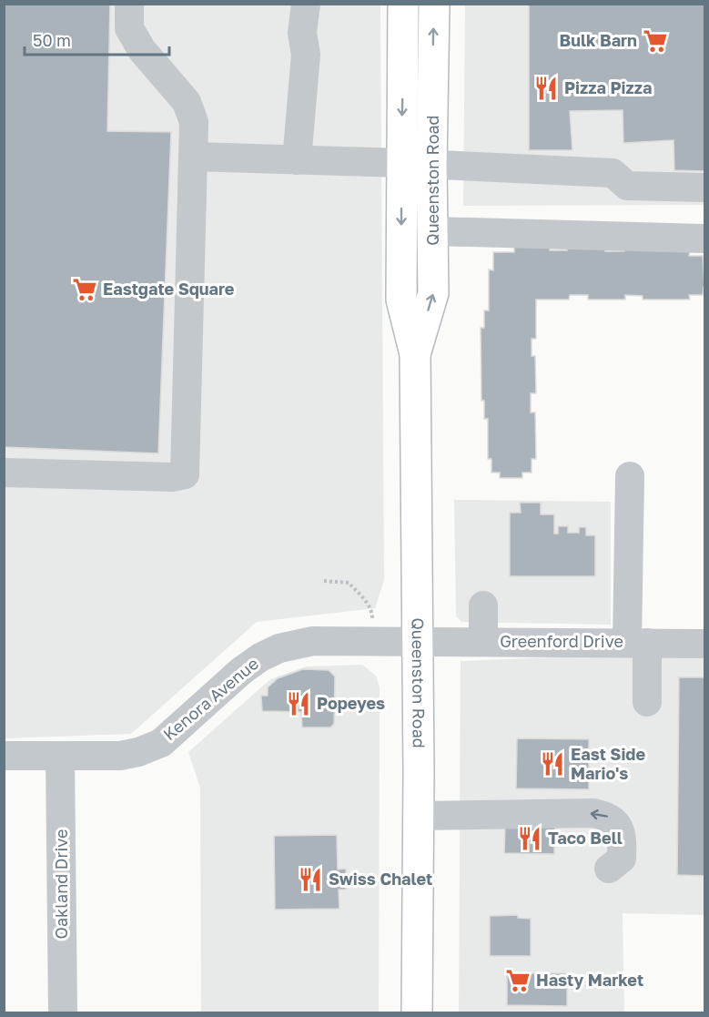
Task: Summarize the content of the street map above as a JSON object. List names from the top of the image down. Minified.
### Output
{"streets":{"main road":["Queenston Road"],"street":["Greenford Drive","Kenora Avenue","Oakland Drive"]},"crossings":[["Queenston Road","Greenford Drive"],["Queenston Road","Kenora Avenue"],["Greenford Drive","Kenora Avenue"],["Kenora Avenue","Oakland Drive"]],"places":{"supermarket":["Bulk Barn","Eastgate Square","Hasty Market"],"restaurant":["Pizza Pizza","Popeyes","East Side Mario's","Taco Bell","Swiss Chalet"]},"scale_bar":"50 m"}
